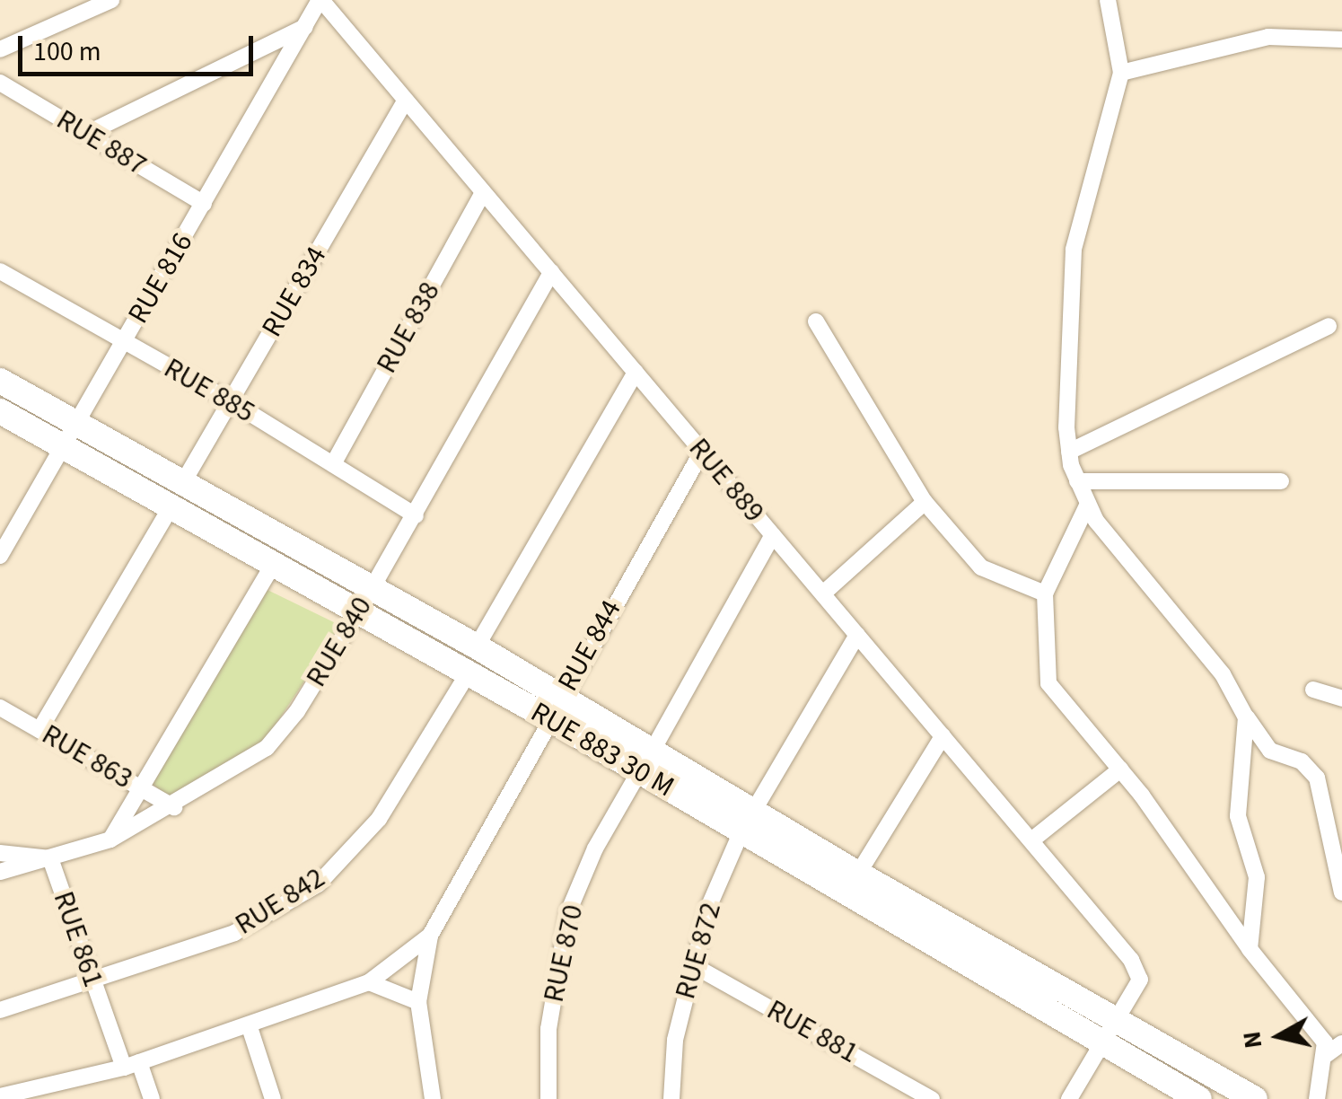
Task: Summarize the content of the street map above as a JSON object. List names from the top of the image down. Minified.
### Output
{"streets":{"main road":["RUE 883 30 M"],"street":["RUE 887","RUE 816","RUE 834","RUE 838","RUE 885","RUE 889","RUE 840","RUE 844","RUE 863","RUE 842","RUE 861","RUE 872","RUE 870","RUE 881"]},"crossings":[["RUE 887","RUE 816"],["RUE 816","RUE 885"],["RUE 816","RUE 889"],["RUE 816","RUE 883 30 M"],["RUE 834","RUE 885"],["RUE 834","RUE 889"],["RUE 838","RUE 885"],["RUE 838","RUE 889"],["RUE 885","RUE 840"],["RUE 889","RUE 840"],["RUE 889","RUE 844"],["RUE 889","RUE 883 30 M"],["RUE 889","RUE 872"],["RUE 889","RUE 870"],["RUE 840","RUE 883 30 M"],["RUE 840","RUE 863"],["RUE 840","RUE 861"],["RUE 844","RUE 883 30 M"],["RUE 883 30 M","RUE 842"],["RUE 883 30 M","RUE 872"],["RUE 883 30 M","RUE 870"],["RUE 842","RUE 861"],["RUE 872","RUE 881"]],"scale_bar":"100 m","north":"left"}
